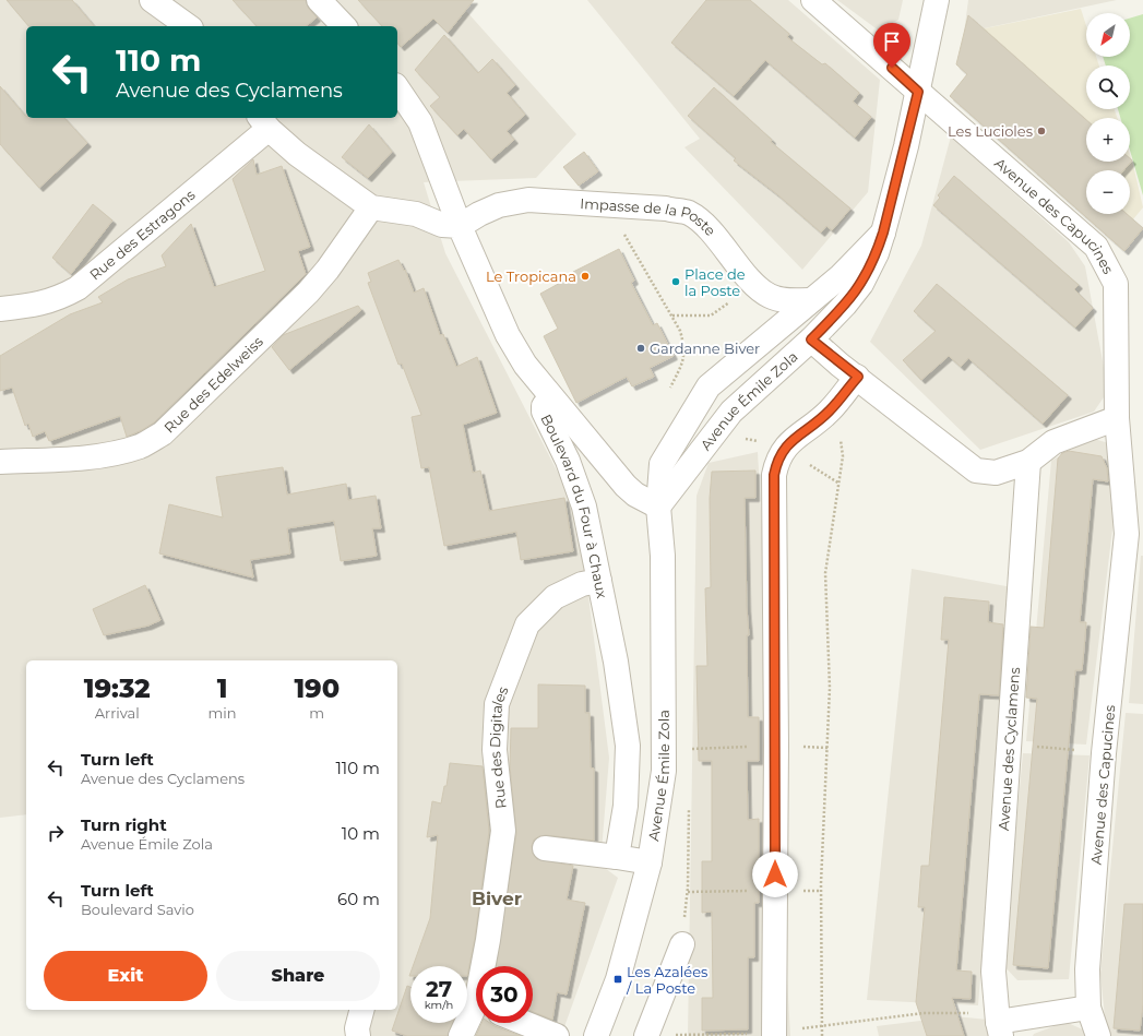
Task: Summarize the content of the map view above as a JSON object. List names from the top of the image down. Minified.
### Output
{"streets":{"street":["Avenue des Capucines","Impasse de la Poste","Rue des Estragons","Rue des Edelweiss","Avenue Émile Zola","Boulevard du Four à Chaux","Rue des Digitales","Avenue des Cyclamens"]},"crossings":[["Avenue des Capucines","Avenue Émile Zola"],["Impasse de la Poste","Avenue Émile Zola"],["Impasse de la Poste","Boulevard du Four à Chaux"],["Boulevard du Four à Chaux","Rue des Digitales"]],"districts":["Biver"],"places":{"other":["Les Lucioles","Le Tropicana","Place de la Poste","Gardanne Biver"],"transit":["Les Azalées / La Poste"]},"north":"bottom left","page":{"map_buttons":["+","−"],"turn":["110 m","Avenue des Cyclamens"],"eta":["19:32","Arrival","1","min","190","m"],"list":[{"name":"Turn left","note":"Avenue des Cyclamens","value":"110 m"},{"name":"Turn right","note":"Avenue Émile Zola","value":"10 m"},{"name":"Turn left","note":"Boulevard Savio","value":"60 m"}],"buttons":["Exit","Share"],"speed":"27 km/h","limit":"30"}}
